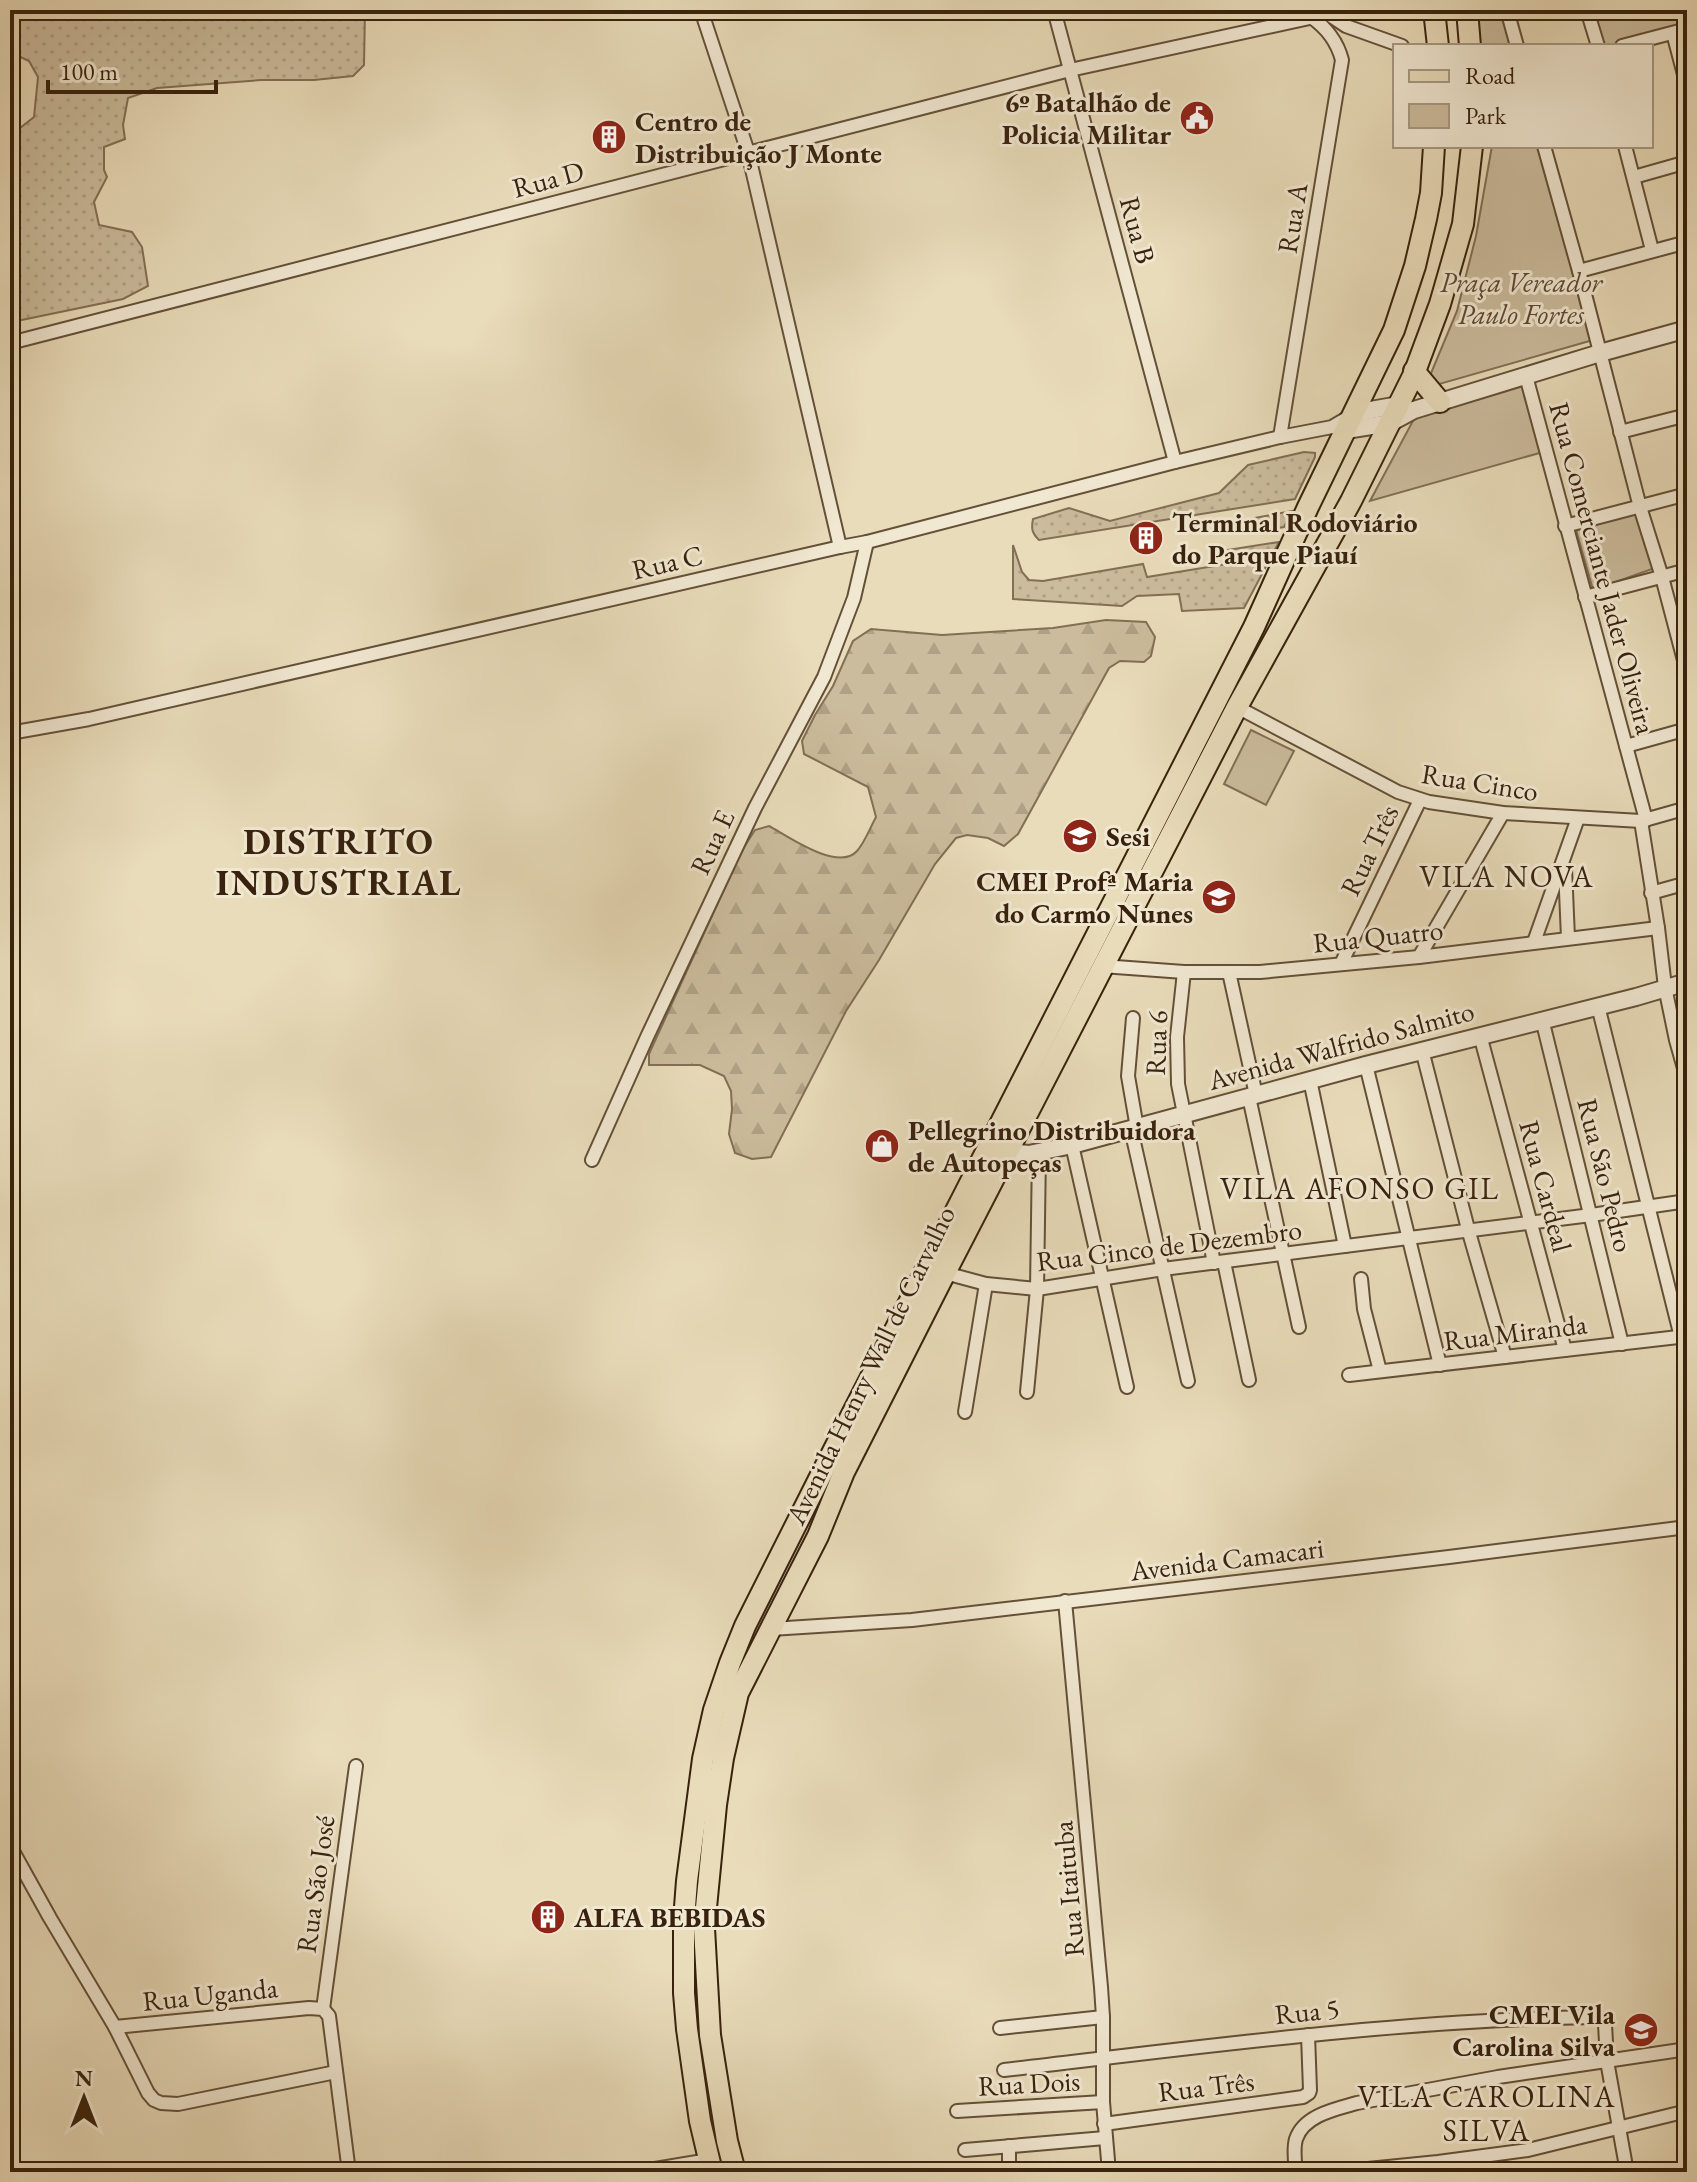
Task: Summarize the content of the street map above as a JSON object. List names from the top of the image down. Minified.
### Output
{"streets":{"main road":["Avenida Henry Wall de Carvalho"],"street":["Rua D","Rua A","Rua B","Rua C","Rua Comerciante Jader Oliveira","Rua Cinco","Rua E","Rua Três","Rua Quatro","Rua 6","Avenida Walfrido Salmito","Rua São Pedro","Rua Cardeal","Rua Cinco de Dezembro","Rua Miranda","Avenida Camacari","Rua São José","Rua Itaituba","Rua Uganda","Rua 5","Rua Dois"]},"crossings":[["Rua D","Rua A"],["Rua D","Rua B"],["Rua A","Rua C"],["Rua B","Rua C"],["Rua C","Rua E"],["Rua C","Avenida Henry Wall de Carvalho"],["Rua Comerciante Jader Oliveira","Rua Cinco"],["Rua Comerciante Jader Oliveira","Rua Quatro"],["Rua Comerciante Jader Oliveira","Avenida Walfrido Salmito"],["Rua Cinco","Rua Três"],["Rua Cinco","Avenida Henry Wall de Carvalho"],["Rua Três","Rua Quatro"],["Rua Três","Rua Itaituba"],["Rua Três","Rua 5"],["Rua Quatro","Rua 6"],["Rua Quatro","Avenida Henry Wall de Carvalho"],["Rua 6","Avenida Walfrido Salmito"],["Rua 6","Rua Cinco de Dezembro"],["Avenida Walfrido Salmito","Rua São Pedro"],["Avenida Walfrido Salmito","Rua Cardeal"],["Avenida Walfrido Salmito","Avenida Henry Wall de Carvalho"],["Rua São Pedro","Rua Cinco de Dezembro"],["Rua São Pedro","Rua Miranda"],["Rua Cardeal","Rua Cinco de Dezembro"],["Rua Cardeal","Rua Miranda"],["Rua Cinco de Dezembro","Avenida Henry Wall de Carvalho"],["Avenida Henry Wall de Carvalho","Avenida Camacari"],["Avenida Camacari","Rua Itaituba"],["Rua São José","Rua Uganda"],["Rua Itaituba","Rua 5"],["Rua Itaituba","Rua Dois"]],"districts":["DISTRITO INDUSTRIAL","VILA NOVA","VILA AFONSO GIL","VILA CAROLINA SILVA"],"parks":["Praça Vereador Paulo Fortes"],"places":{"public building":["6º Batalhão de Policia Militar"],"building":["Centro de Distribuição J Monte","Terminal Rodoviário do Parque Piauí","ALFA BEBIDAS"],"school or university":["Sesi","CMEI Profª Maria do Carmo Nunes","CMEI Vila Carolina Silva"],"shop":["Pellegrino Distribuidora de Autopeças"]},"legend":["Road","Park"],"scale_bar":"100 m","north":"top"}
